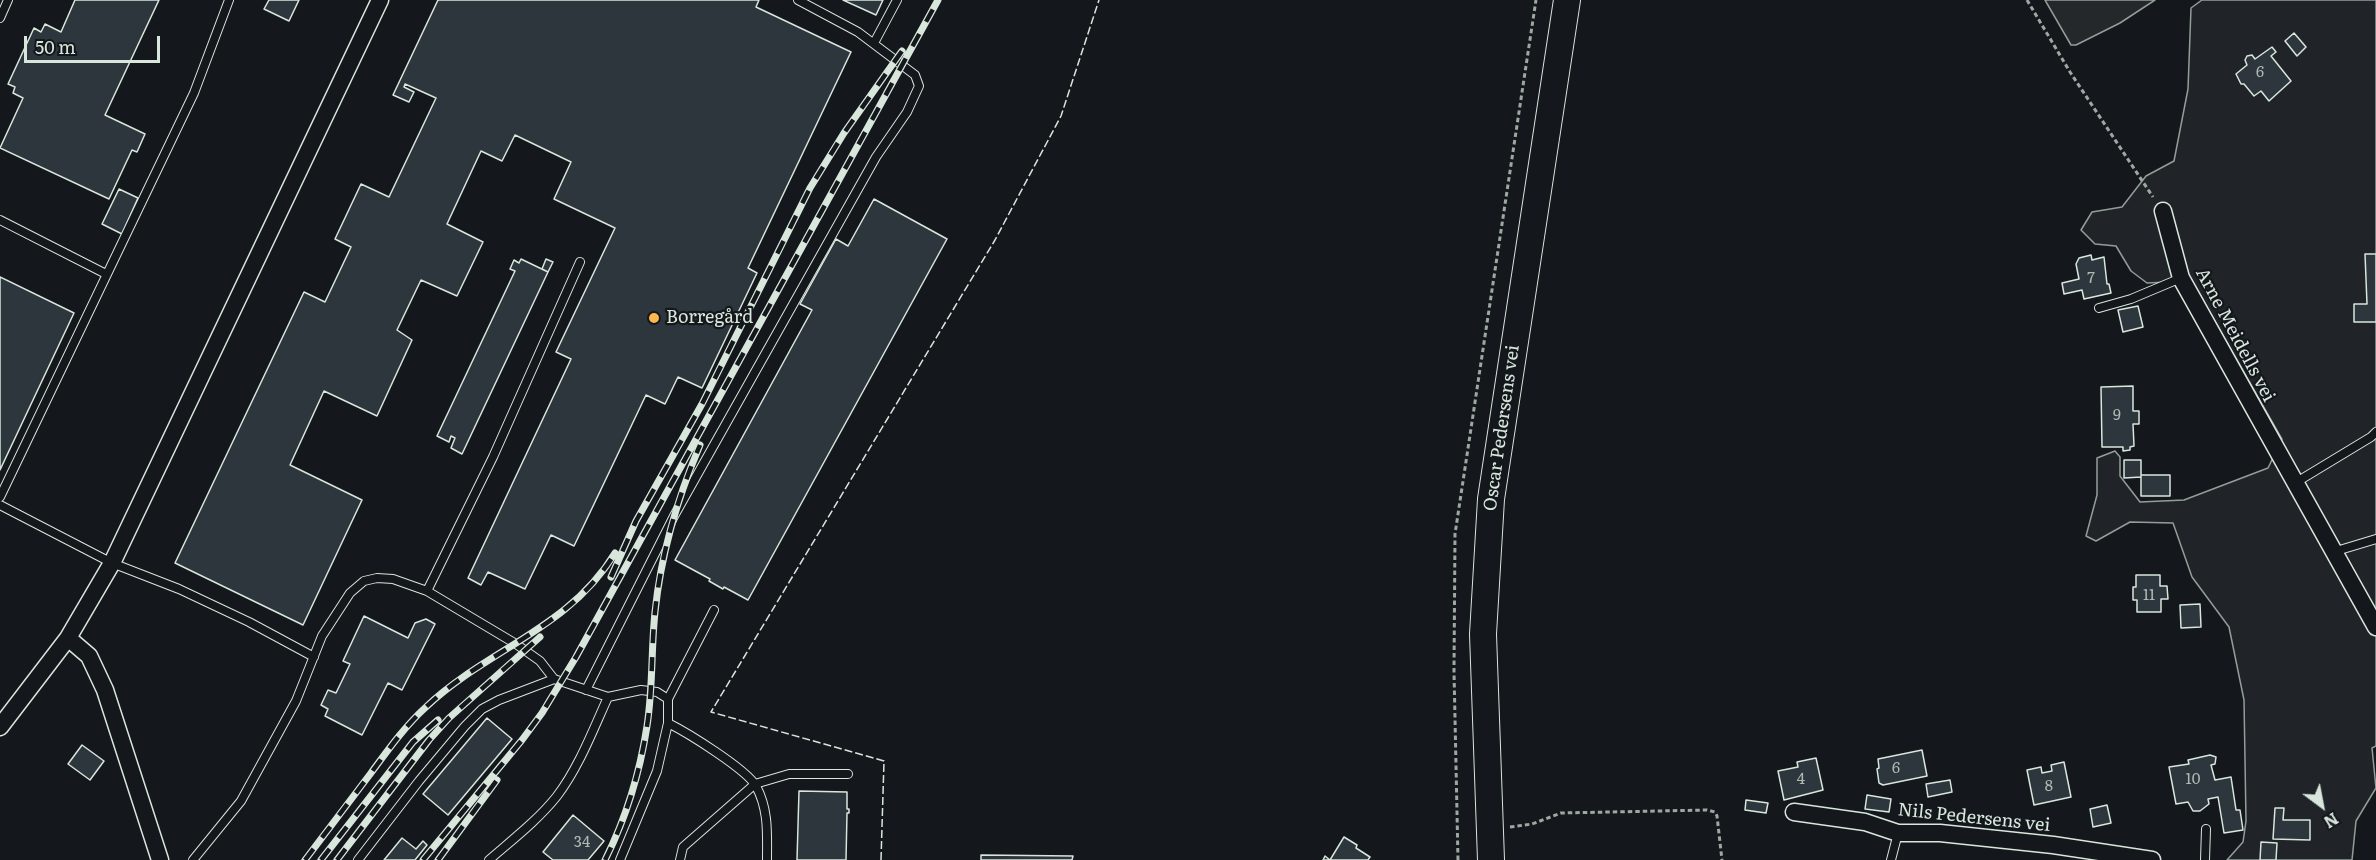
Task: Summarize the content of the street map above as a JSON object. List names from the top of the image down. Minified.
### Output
{"streets":{"main road":["Oscar Pedersens vei"],"street":["Arne Meidells vei","Nils Pedersens vei"]},"places":["Borregård"],"house_numbers":["6","7","9","11","6","4","10","8","34"],"scale_bar":"50 m","north":"bottom right"}
